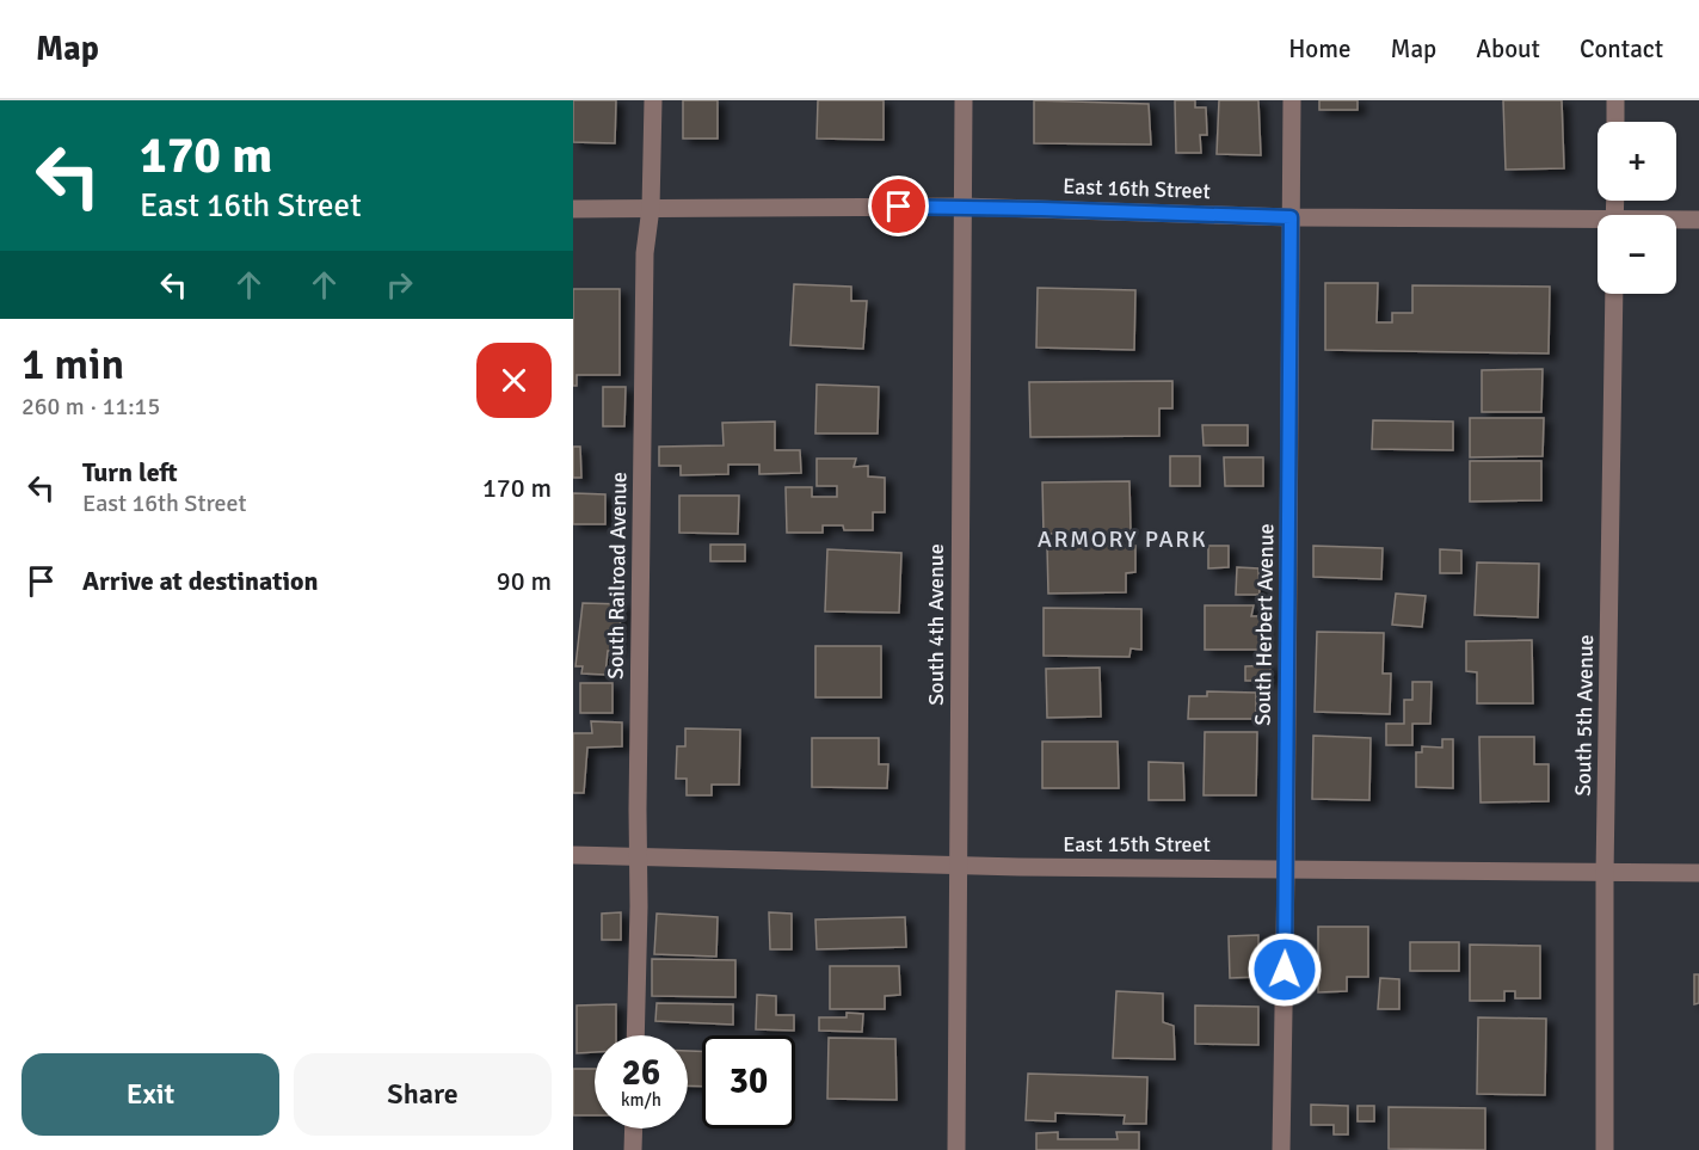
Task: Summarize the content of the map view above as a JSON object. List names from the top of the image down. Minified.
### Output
{"streets":{"street":["East 16th Street","South Railroad Avenue","South 4th Avenue","South Herbert Avenue","South 5th Avenue","East 15th Street"]},"crossings":[["East 16th Street","South Railroad Avenue"],["East 16th Street","South 4th Avenue"],["East 16th Street","South Herbert Avenue"],["South Railroad Avenue","East 15th Street"],["South 4th Avenue","East 15th Street"],["South Herbert Avenue","East 15th Street"],["South 5th Avenue","East 15th Street"]],"districts":["ARMORY PARK"],"page":{"header":"Map","nav":["Home","Map","About","Contact"],"turn":["170 m","East 16th Street"],"map_buttons":["+","−"],"heading":["1 min","260 m · 11:15"],"list":[{"name":"Turn left","note":"East 16th Street","value":"170 m"},{"name":"Arrive at destination","value":"90 m"}],"speed":"26 km/h","limit":"30","buttons":["Exit","Share"]}}
